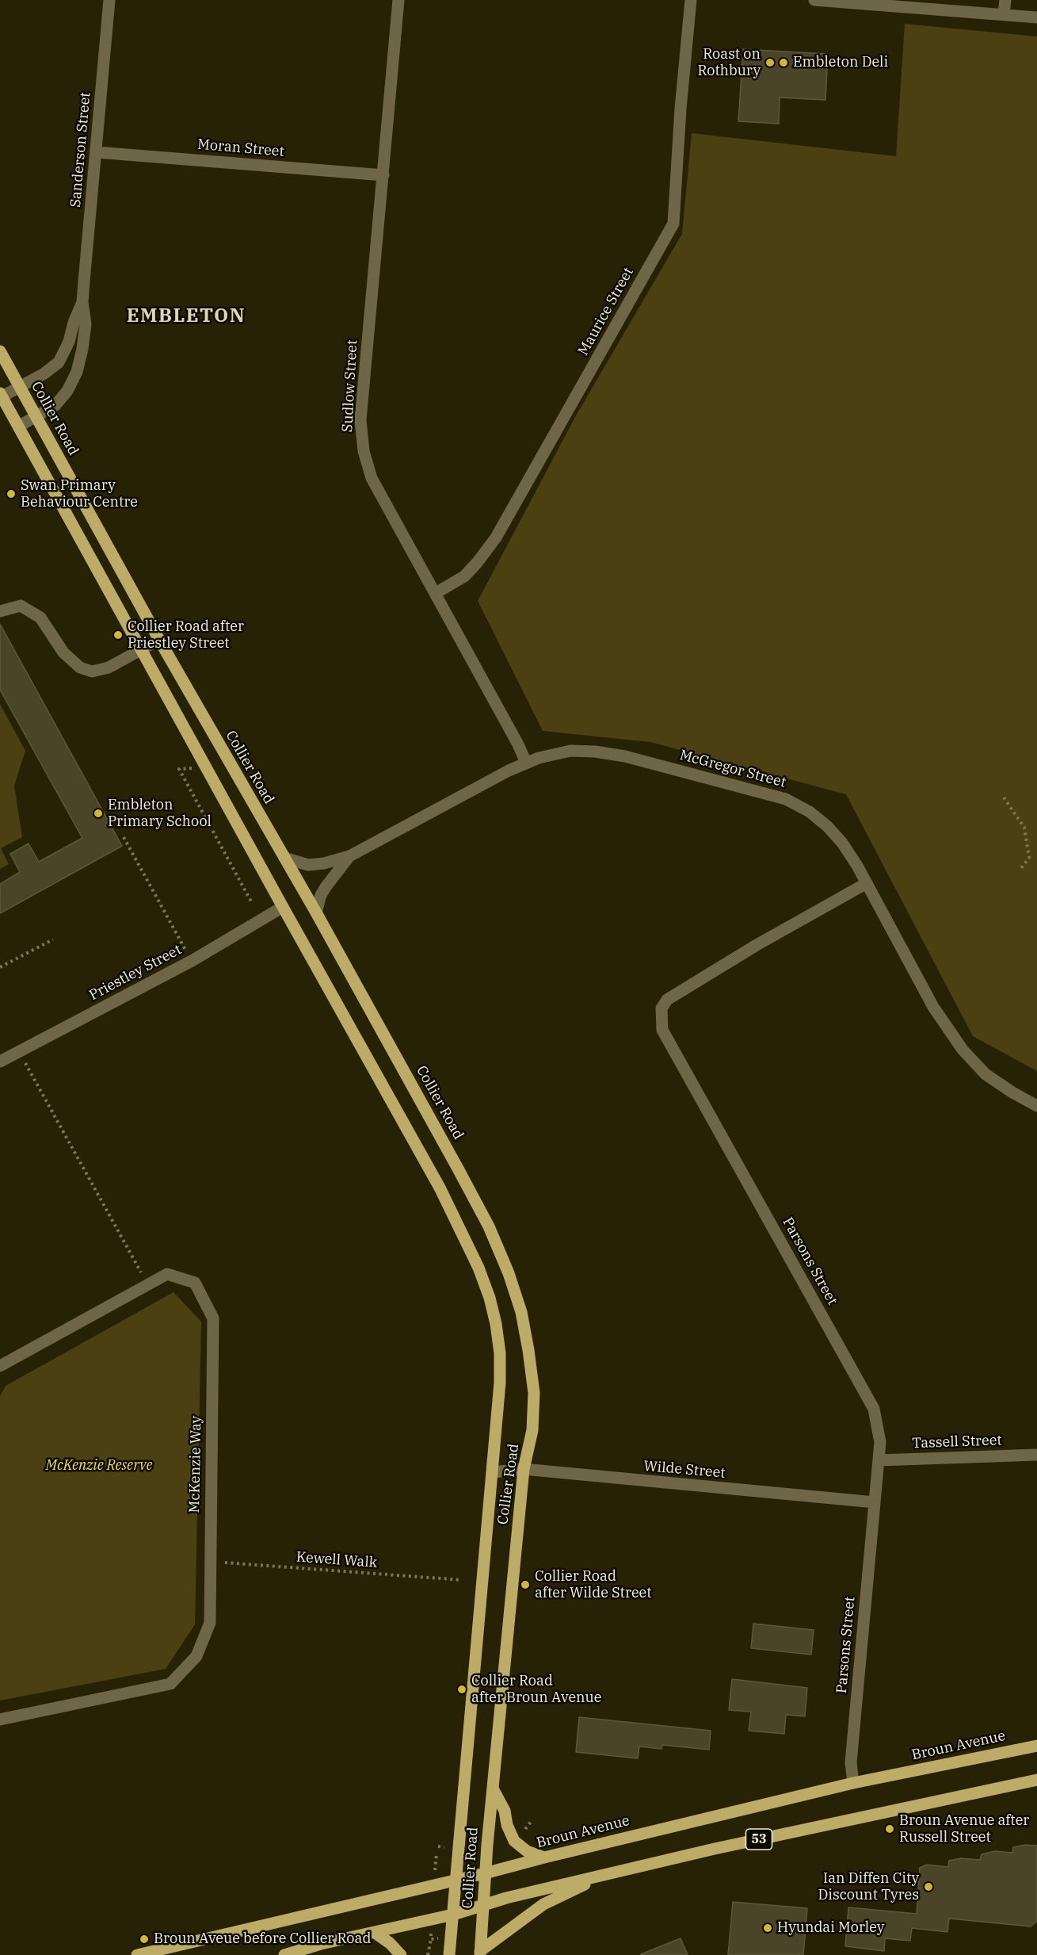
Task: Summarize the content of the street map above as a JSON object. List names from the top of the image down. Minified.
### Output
{"streets":{"main road":["Collier Road","Broun Avenue","53"],"street":["Moran Street","Sanderson Street","Maurice Street","Sudlow Street","McGregor Street","Priestley Street","Parsons Street","Tassell Street","McKenzie Way","Wilde Street"],"path":["Kewell Walk"]},"crossings":[["Moran Street","Sanderson Street"],["Moran Street","Sudlow Street"],["Sanderson Street","Collier Road"],["Maurice Street","Sudlow Street"],["Sudlow Street","McGregor Street"],["Collier Road","McGregor Street"],["Collier Road","Priestley Street"],["Collier Road","Wilde Street"],["Collier Road","Broun Avenue"],["Collier Road","53"],["McGregor Street","Parsons Street"],["Parsons Street","Tassell Street"],["Parsons Street","Wilde Street"],["Parsons Street","Broun Avenue"],["McKenzie Way","Kewell Walk"]],"districts":["EMBLETON"],"parks":["McKenzie Reserve"],"places":["Roast on Rothbury","Embleton Deli","Swan Primary Behaviour Centre","Collier Road after Priestley Street","Embleton Primary School","Collier Road after Wilde Street","Collier Road after Broun Avenue","Broun Avenue after Russell Street","Ian Diffen City Discount Tyres","Hyundai Morley","Broun Aveue before Collier Road"]}
